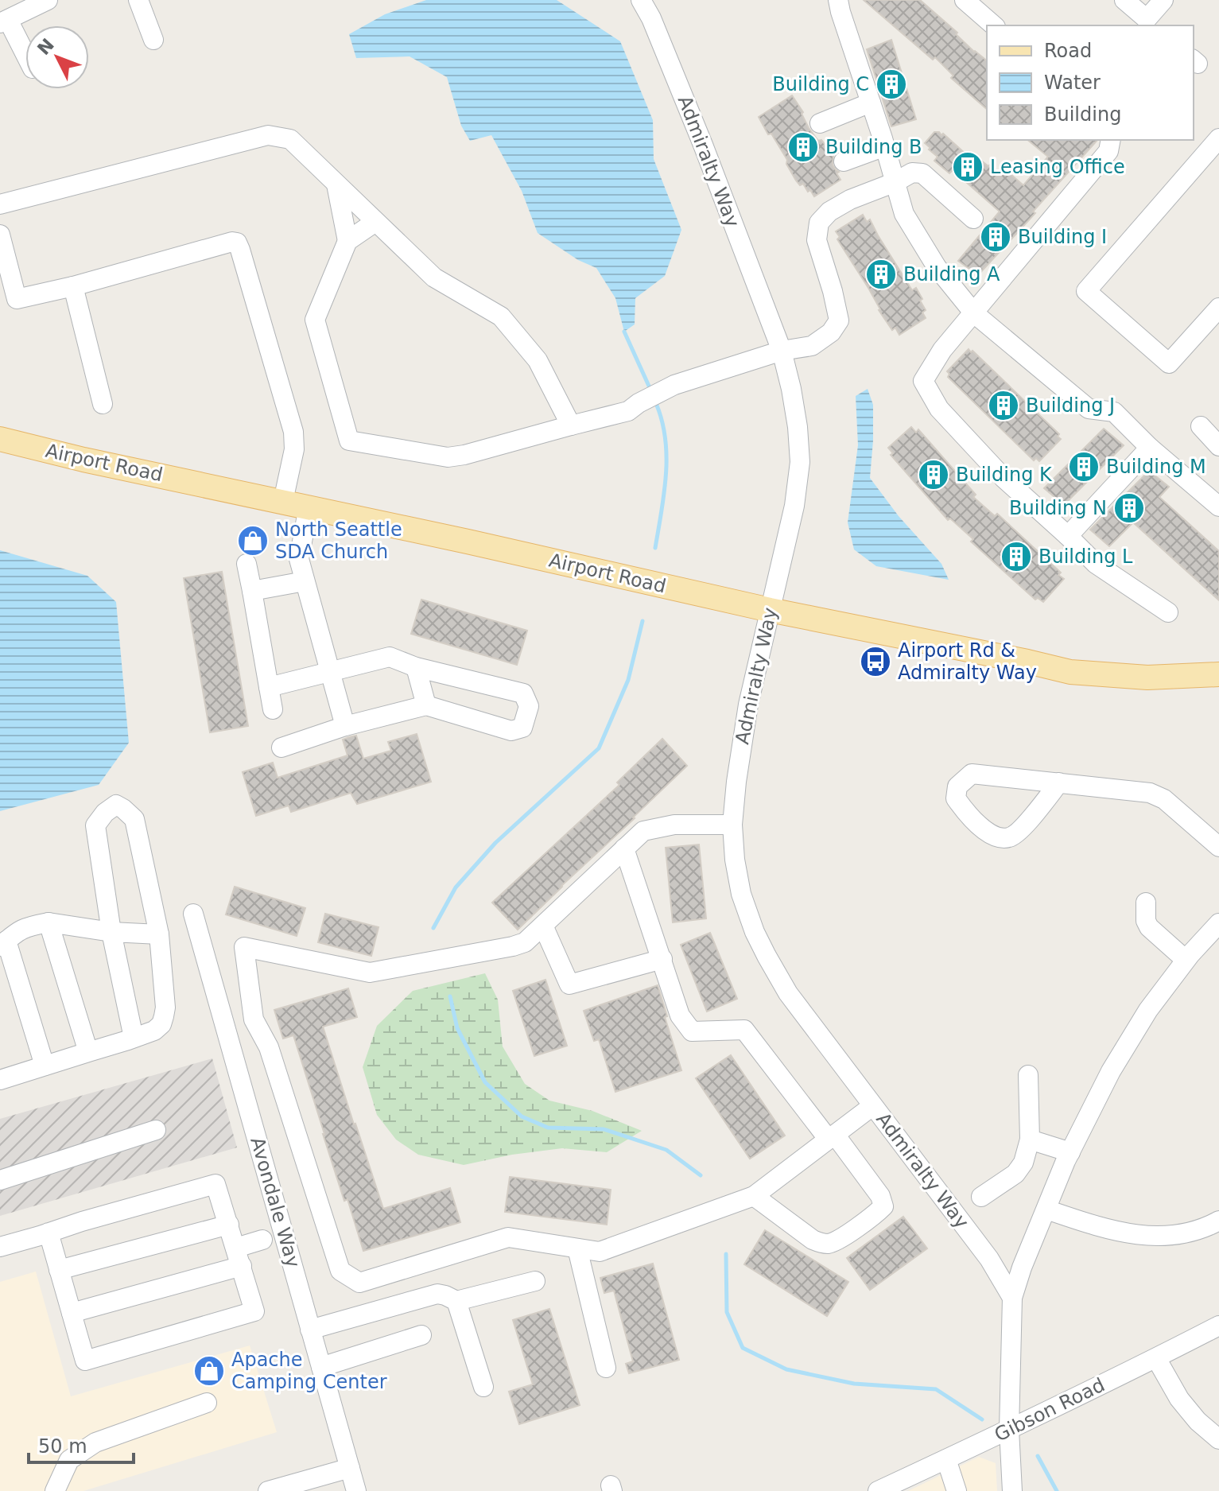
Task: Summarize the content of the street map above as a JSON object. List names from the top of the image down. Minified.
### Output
{"streets":{"main road":["Airport Road"],"street":["Admiralty Way","Avondale Way","Gibson Road"]},"crossings":[["Admiralty Way","Airport Road"]],"places":{"building":["Building C","Building B","Leasing Office","Building I","Building A","Building J","Building M","Building K","Building N","Building L"],"shop":["North Seattle SDA Church","Apache Camping Center"],"bus stop":["Airport Rd & Admiralty Way"]},"legend":["Road","Water","Building"],"scale_bar":"50 m","north":"top left"}
